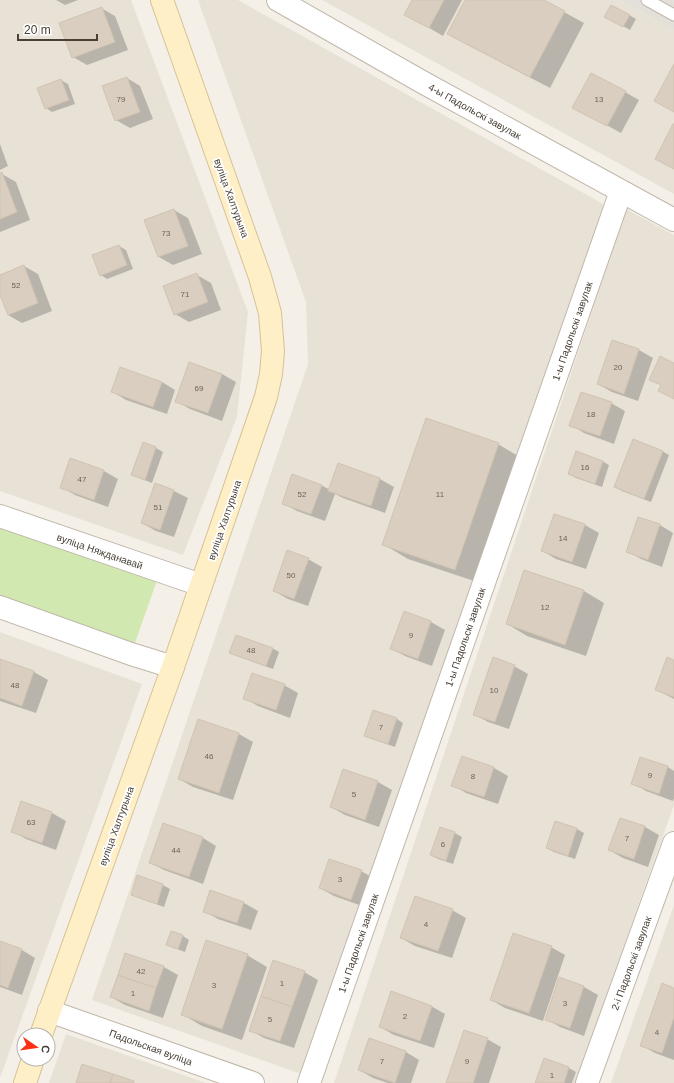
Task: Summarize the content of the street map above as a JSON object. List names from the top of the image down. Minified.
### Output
{"streets":{"street":["4-ы Падольскі завулак","вуліца Халтурына","1-ы Падольскі завулак","вуліца Няжданавай","2-і Падольскі завулак","Падольская вуліца"]},"crossings":[["4-ы Падольскі завулак","1-ы Падольскі завулак"],["вуліца Халтурына","вуліца Няжданавай"],["вуліца Халтурына","Падольская вуліца"]],"house_numbers":["79","13","73","52","71","20","69","18","16","47","52","11","51","14","50","12","9","48","48","10","7","46","9","8","5","63","7","6","44","3","4","42","1","3","1","3","2","5","4","7","9","1"],"scale_bar":"20 m","north":"right"}
